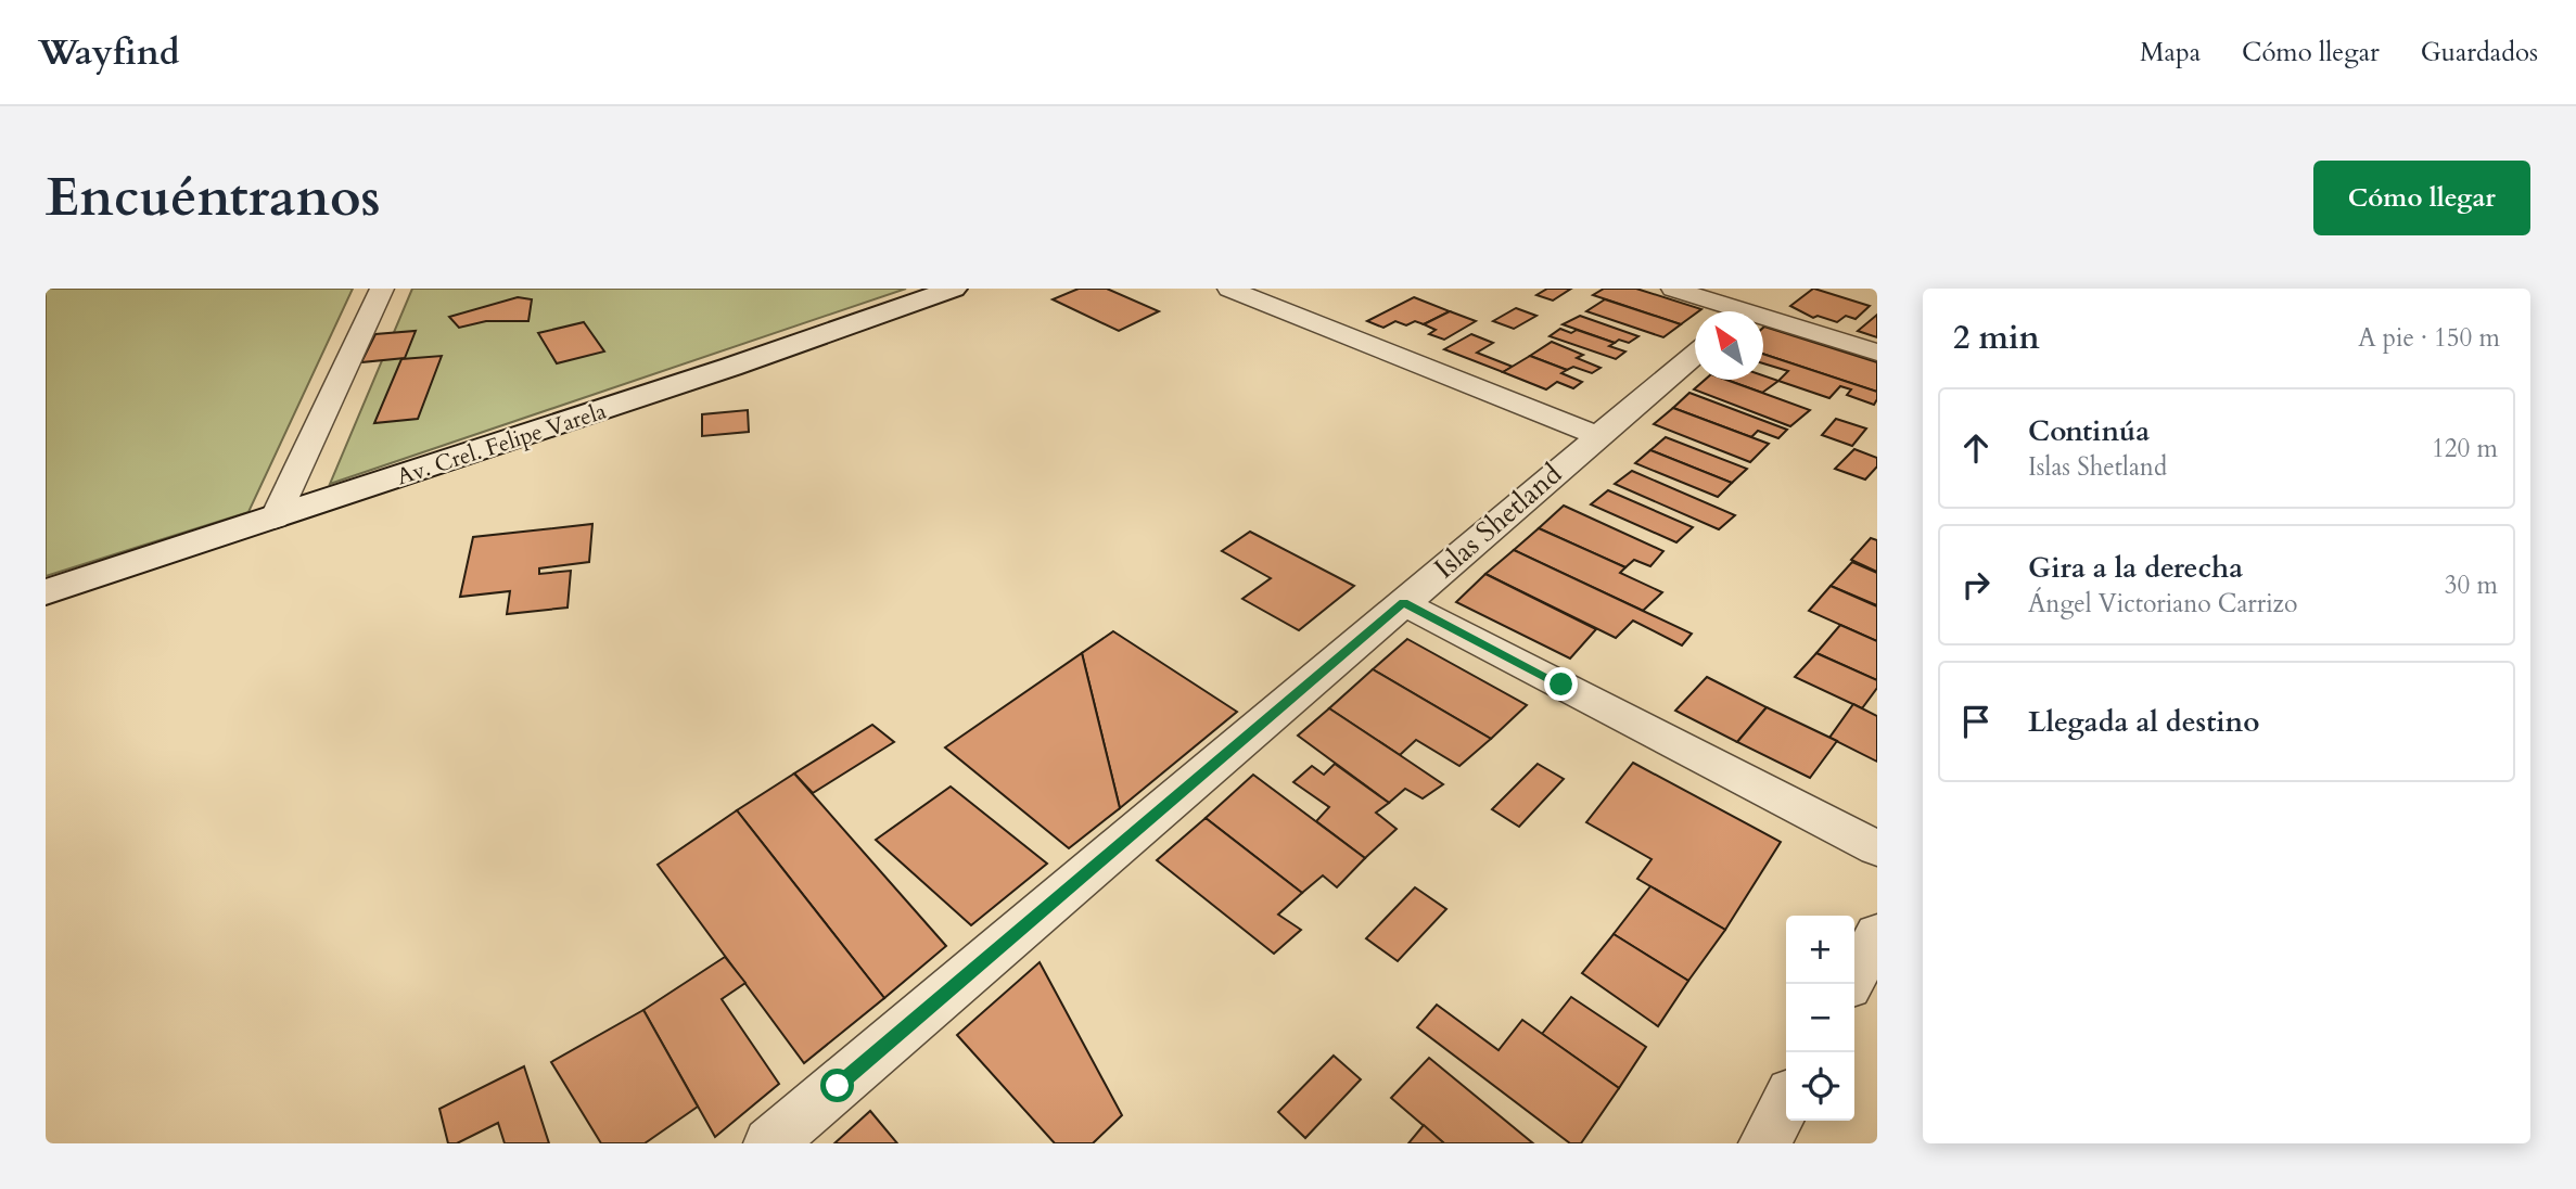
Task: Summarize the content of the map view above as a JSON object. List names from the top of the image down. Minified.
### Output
{"streets":{"main road":["Av. Crel. Felipe Varela"],"street":["Islas Shetland"]},"north":"top left","page":{"header":"Wayfind","nav":["Mapa","Cómo llegar","Guardados"],"buttons":"Cómo llegar","title":"Encuéntranos","heading":["2 min","A pie · 150 m"],"list":[["Continúa","Islas Shetland","120 m"],["Gira a la derecha","Ángel Victoriano Carrizo","30 m"],"Llegada al destino"],"map_buttons":["+","−"]}}
